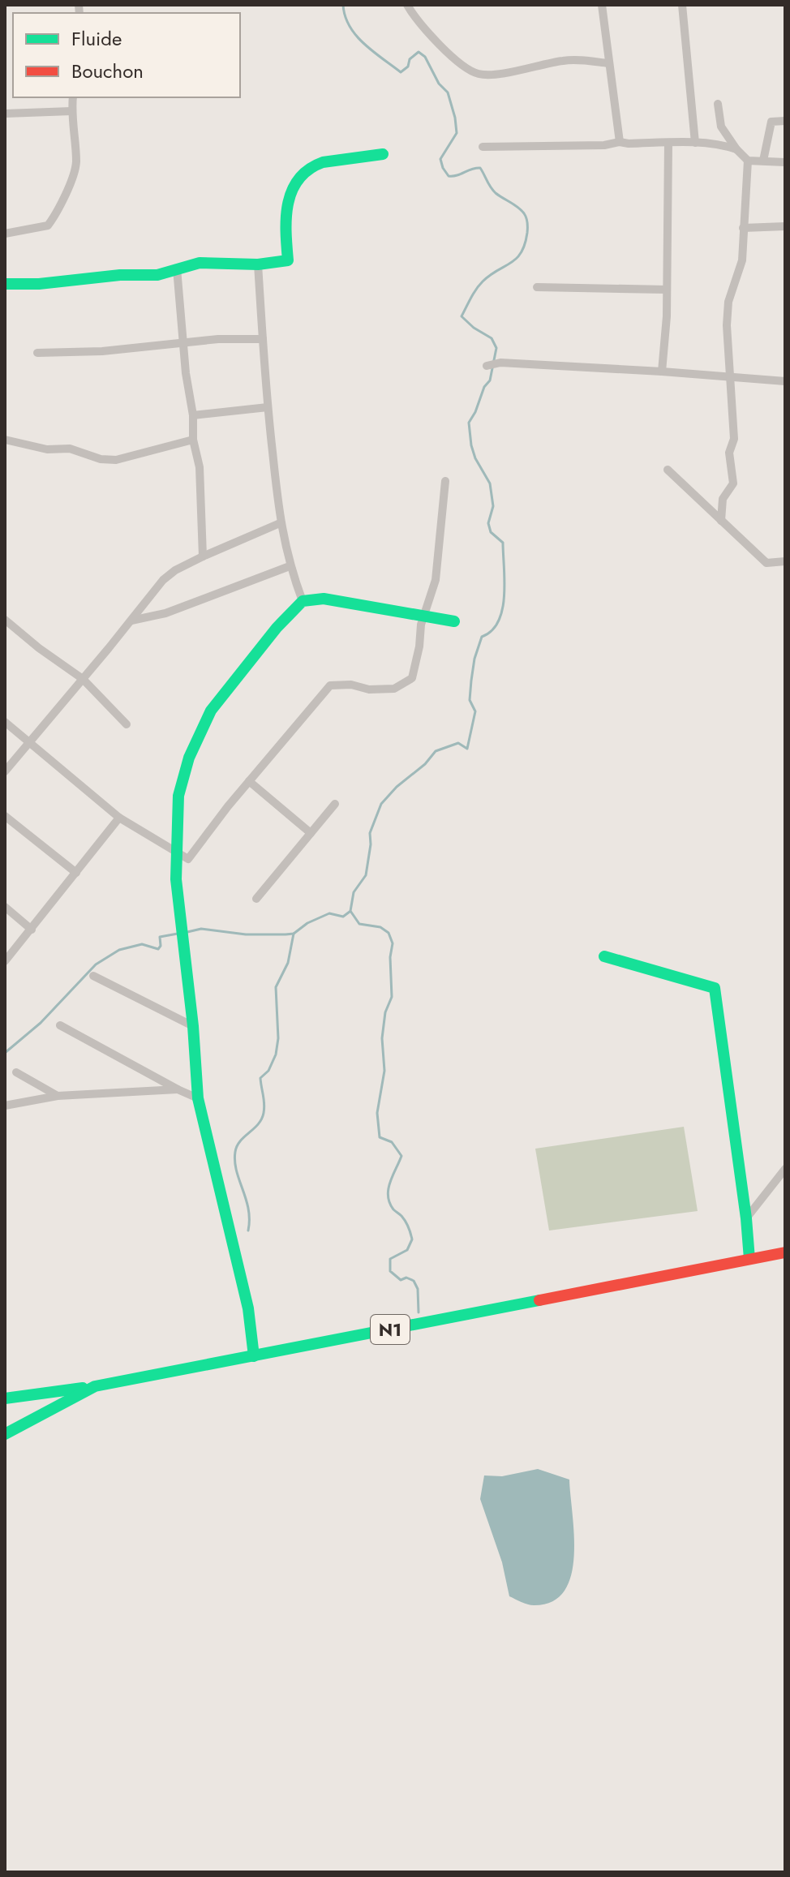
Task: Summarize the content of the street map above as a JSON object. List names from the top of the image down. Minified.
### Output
{"streets":{"main road":["N1"]},"legend":["Fluide","Bouchon"]}
